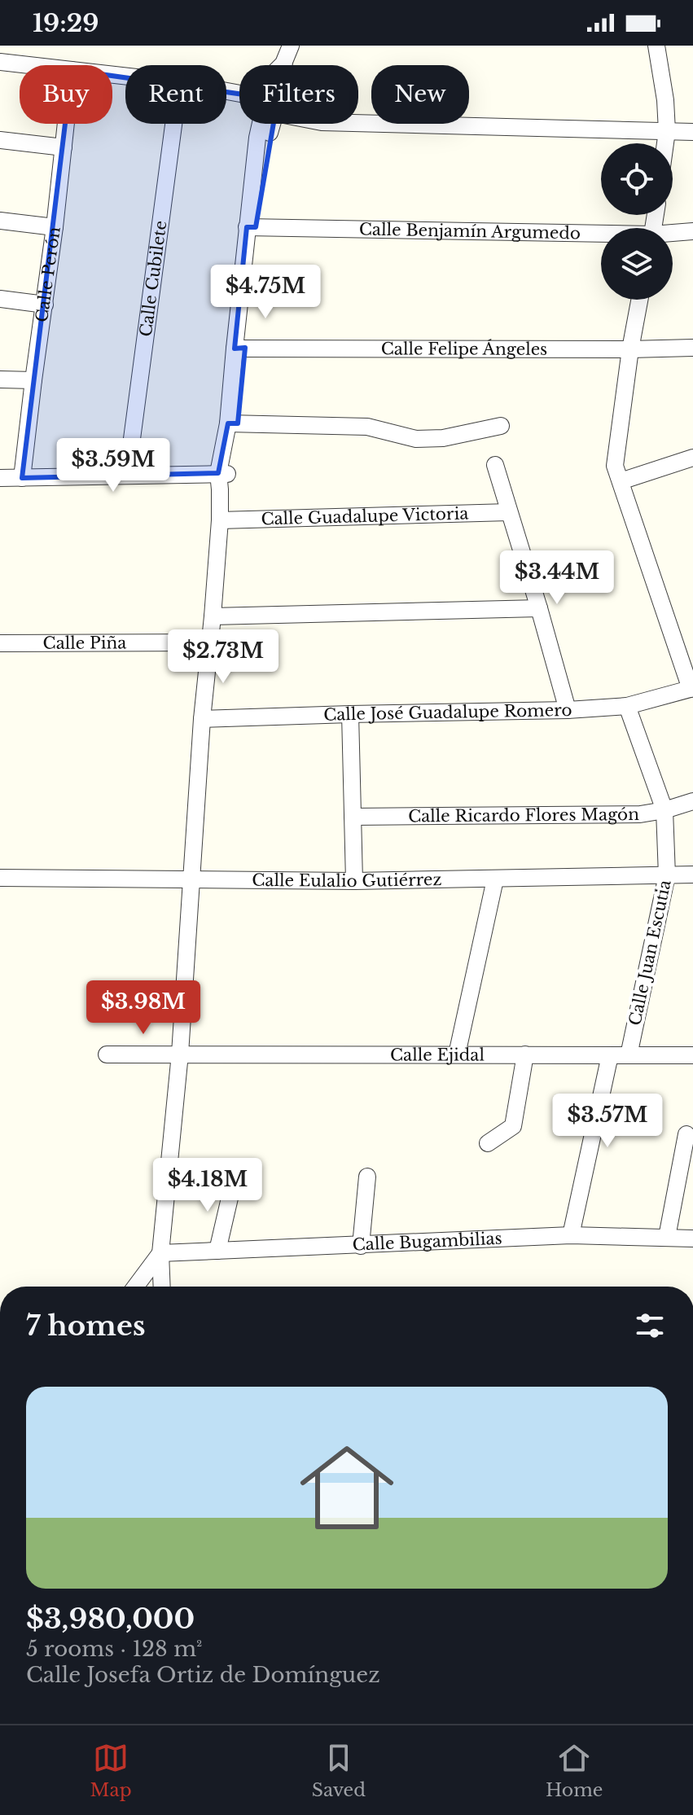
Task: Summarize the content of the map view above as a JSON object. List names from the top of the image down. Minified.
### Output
{"streets":{"street":["Calle Benjamín Argumedo","Calle Perón","Calle Cubilete","Calle Felipe Ángeles","Calle Guadalupe Victoria","Calle Piña","Calle José Guadalupe Romero","Calle Ricardo Flores Magón","Calle Eulalio Gutiérrez","Calle Juan Escutia","Calle Ejidal","Calle Bugambilias"]},"crossings":[["Calle José Guadalupe Romero","Calle Juan Escutia"],["Calle Ricardo Flores Magón","Calle Juan Escutia"],["Calle Eulalio Gutiérrez","Calle Juan Escutia"],["Calle Juan Escutia","Calle Ejidal"]],"page":{"status":"19:29","chip":["Buy","Rent","Filters","New"],"price":["$4.75M","$3.59M","$3.44M","$2.73M","$3.98M","$3.57M","$4.18M"],"heading":"7 homes","list":[{"name":"$3,980,000","note":"5 rooms · 128 m² · Calle Josefa Ortiz de Domínguez"}],"tabs":["Map","Saved","Home"]}}
